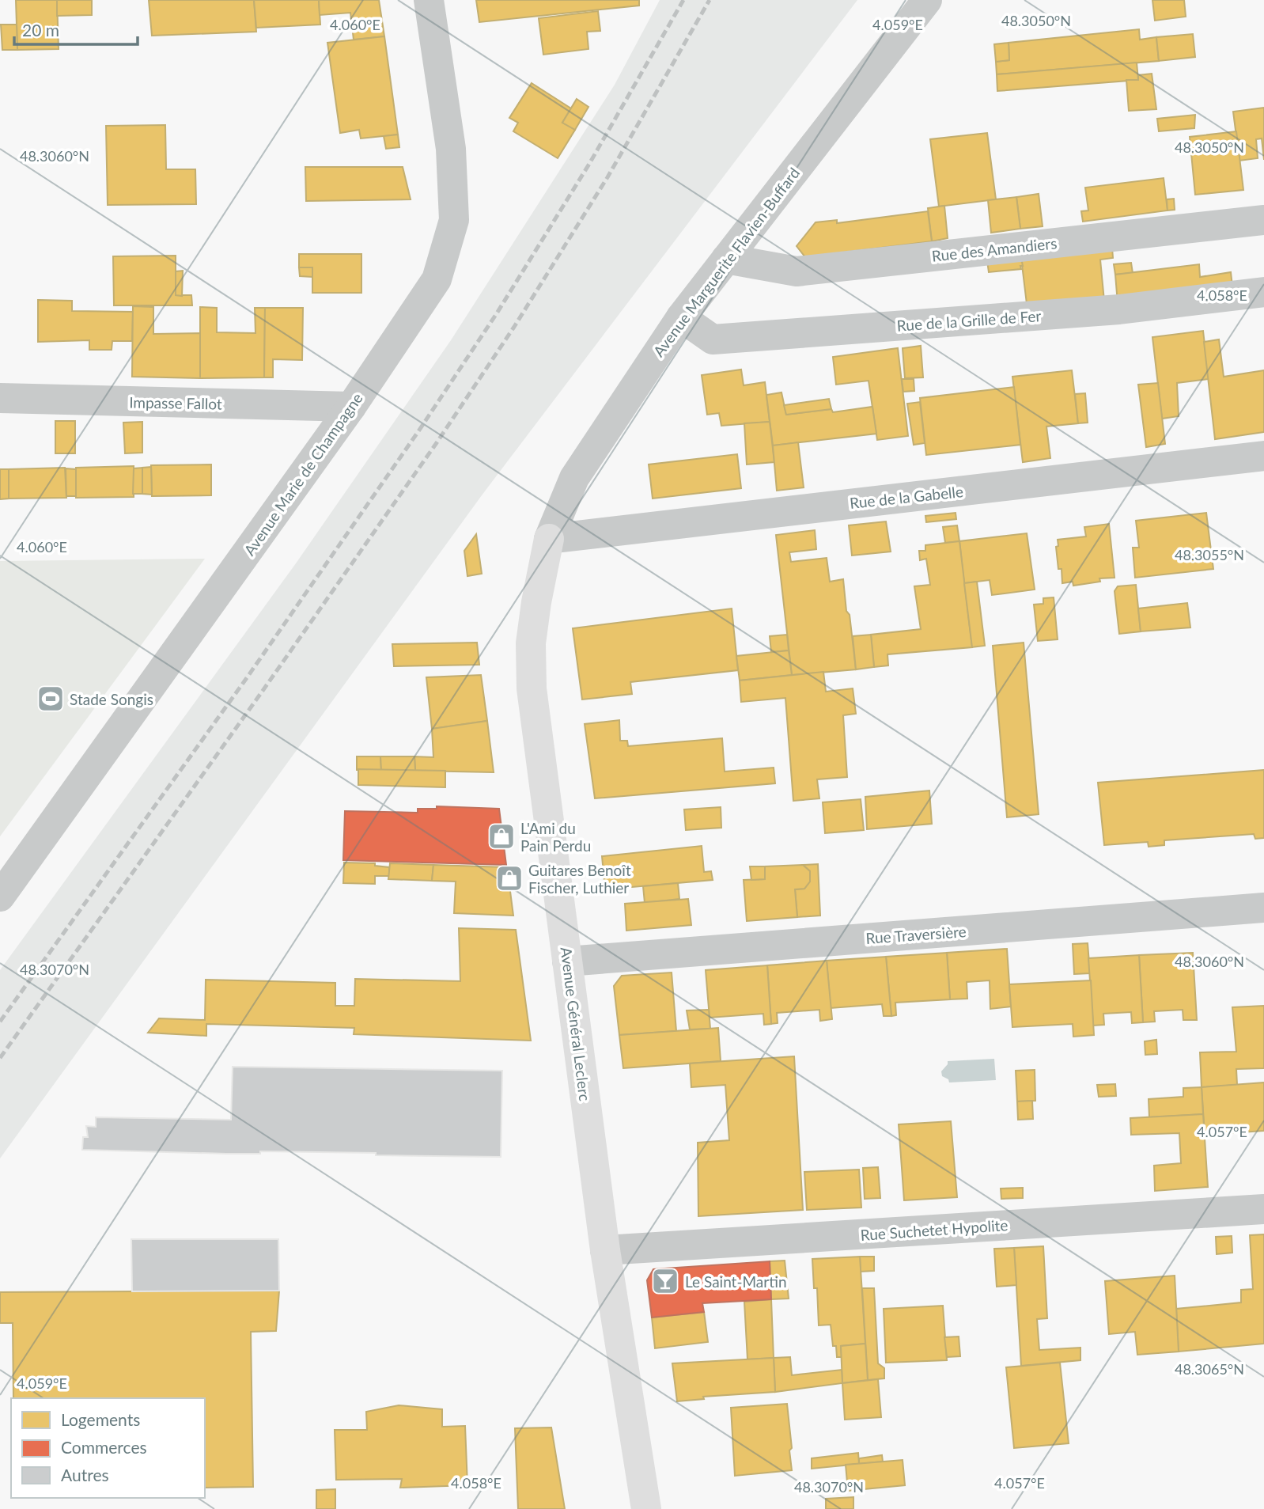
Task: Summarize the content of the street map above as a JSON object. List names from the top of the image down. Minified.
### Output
{"streets":{"main road":["Avenue Général Leclerc"],"street":["Rue des Amandiers","Avenue Marguerite Flavien-Buffard","Rue de la Grille de Fer","Impasse Fallot","Avenue Marie de Champagne","Rue de la Gabelle","Rue Traversière","Rue Suchetet Hypolite"]},"crossings":[["Rue des Amandiers","Avenue Marguerite Flavien-Buffard"],["Avenue Marguerite Flavien-Buffard","Rue de la Grille de Fer"],["Avenue Marguerite Flavien-Buffard","Rue de la Gabelle"],["Avenue Marguerite Flavien-Buffard","Avenue Général Leclerc"],["Impasse Fallot","Avenue Marie de Champagne"],["Rue de la Gabelle","Avenue Général Leclerc"],["Rue Traversière","Avenue Général Leclerc"],["Avenue Général Leclerc","Rue Suchetet Hypolite"]],"places":{"sports":["Stade Songis"],"shop":["L'Ami du Pain Perdu","Guitares Benoît Fischer, Luthier"],"bar":["Le Saint-Martin"]},"legend":["Logements","Commerces","Autres"],"scale_bar":"20 m","coordinates":["48.3050°N","4.060°E","4.059°E","48.3060°N","4.058°E","48.3055°N","48.3070°N","4.057°E","48.3065°N"]}
